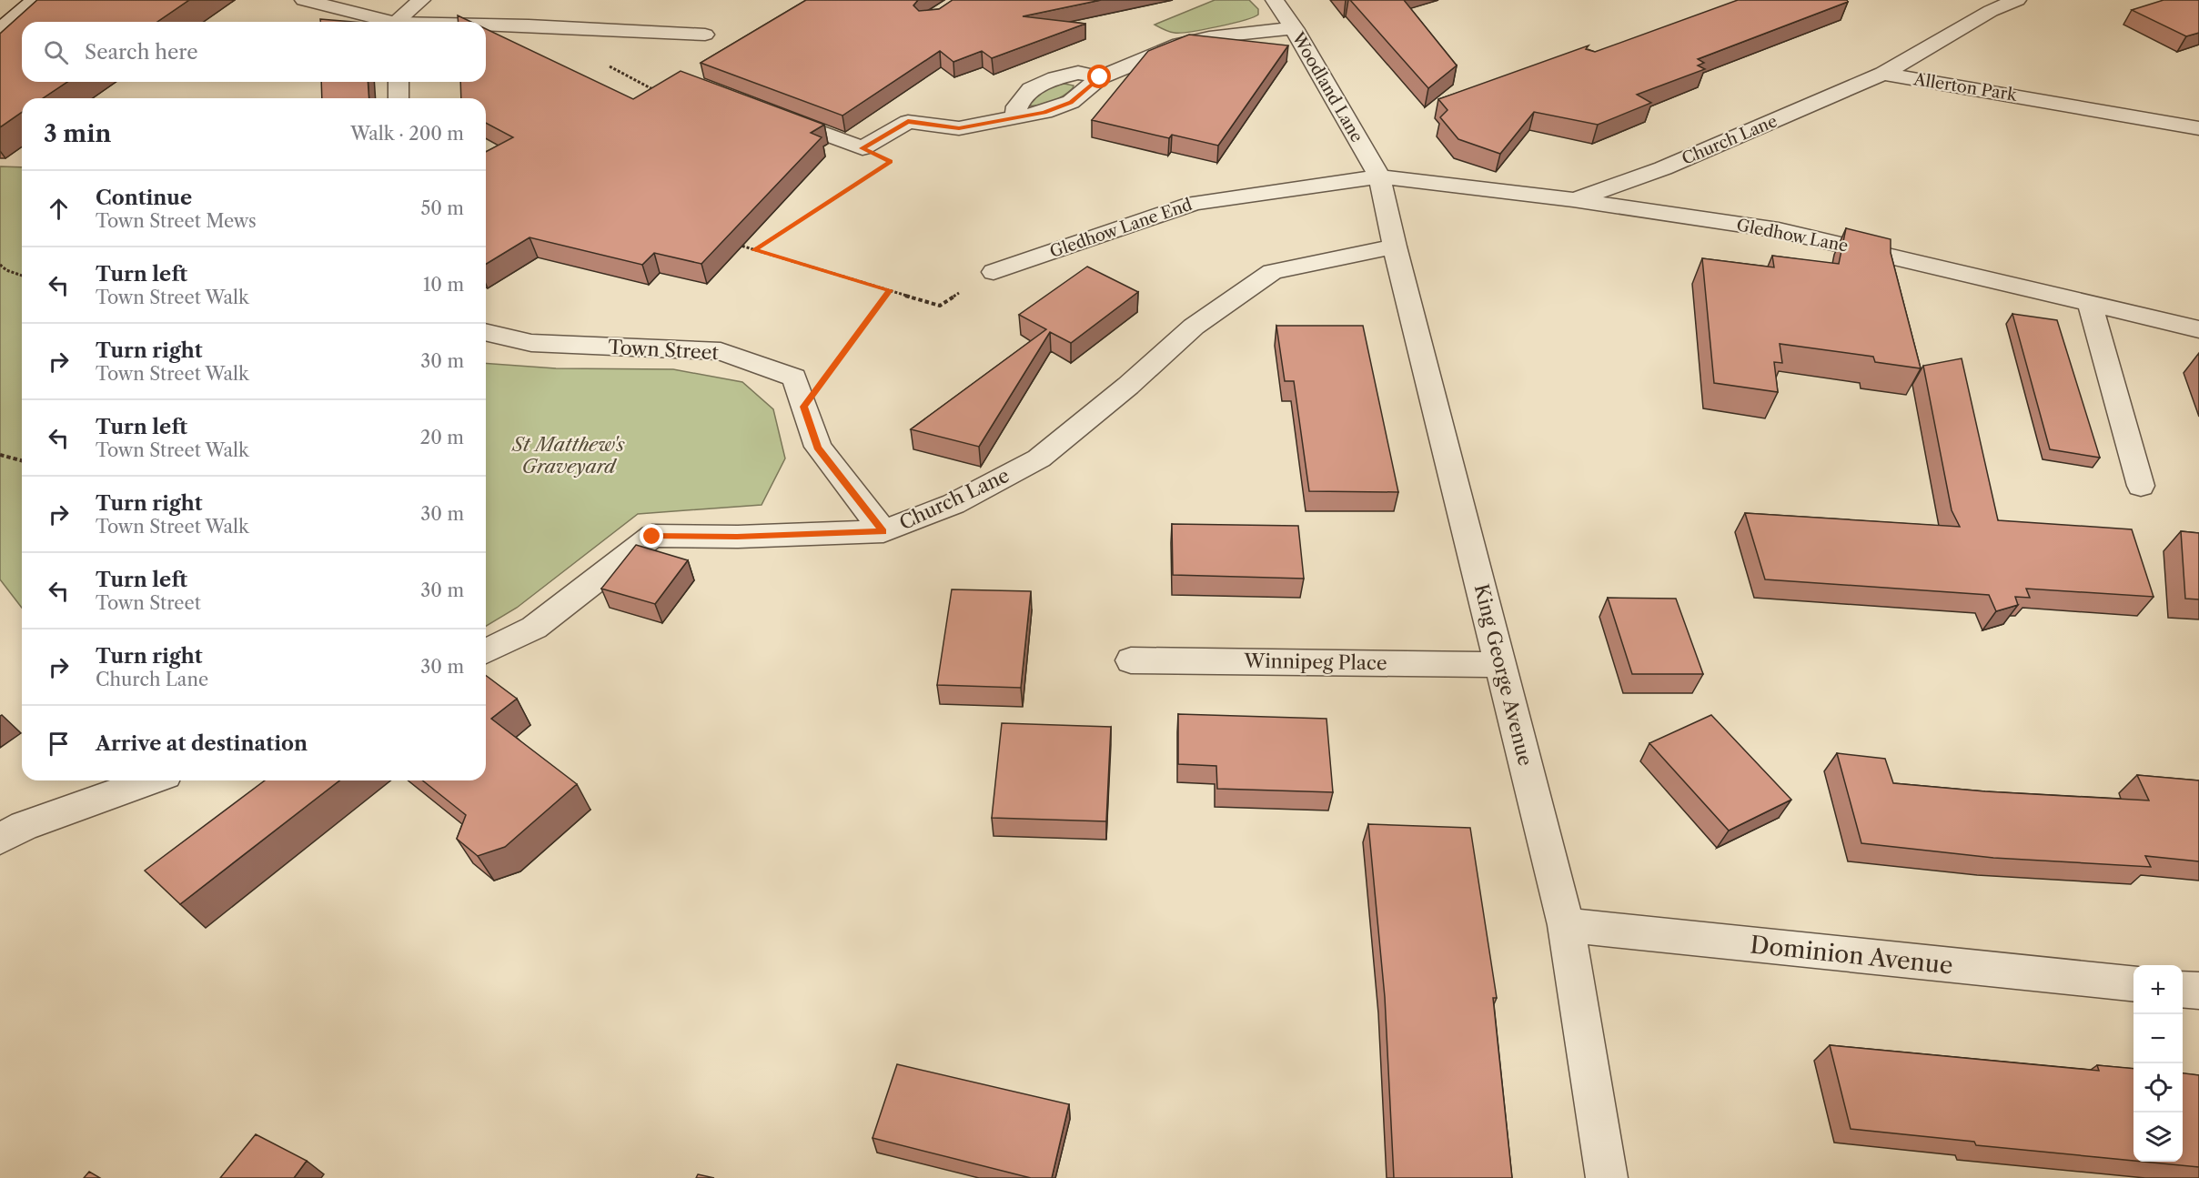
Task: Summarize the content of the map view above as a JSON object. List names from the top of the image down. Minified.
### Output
{"streets":{"street":["Woodland Lane","Allerton Park","Church Lane","Gledhow Lane End","Gledhow Lane","Town Street","Winnipeg Place","King George Avenue","Dominion Avenue"]},"crossings":[["Woodland Lane","Gledhow Lane End"],["Woodland Lane","Gledhow Lane"],["Woodland Lane","King George Avenue"],["Allerton Park","Church Lane"],["Church Lane","Gledhow Lane"],["Church Lane","Town Street"],["Church Lane","King George Avenue"],["Gledhow Lane End","Gledhow Lane"],["Gledhow Lane End","King George Avenue"],["Gledhow Lane","King George Avenue"],["Winnipeg Place","King George Avenue"],["King George Avenue","Dominion Avenue"]],"parks":["St Matthew's Graveyard"],"page":{"search":"Search here","heading":["3 min","Walk · 200 m"],"list":[["Continue","Town Street Mews","50 m"],["Turn left","Town Street Walk","10 m"],["Turn right","Town Street Walk","30 m"],["Turn left","Town Street Walk","20 m"],["Turn right","Town Street Walk","30 m"],["Turn left","Town Street","30 m"],["Turn right","Church Lane","30 m"],"Arrive at destination"],"map_buttons":["+","−"]}}
